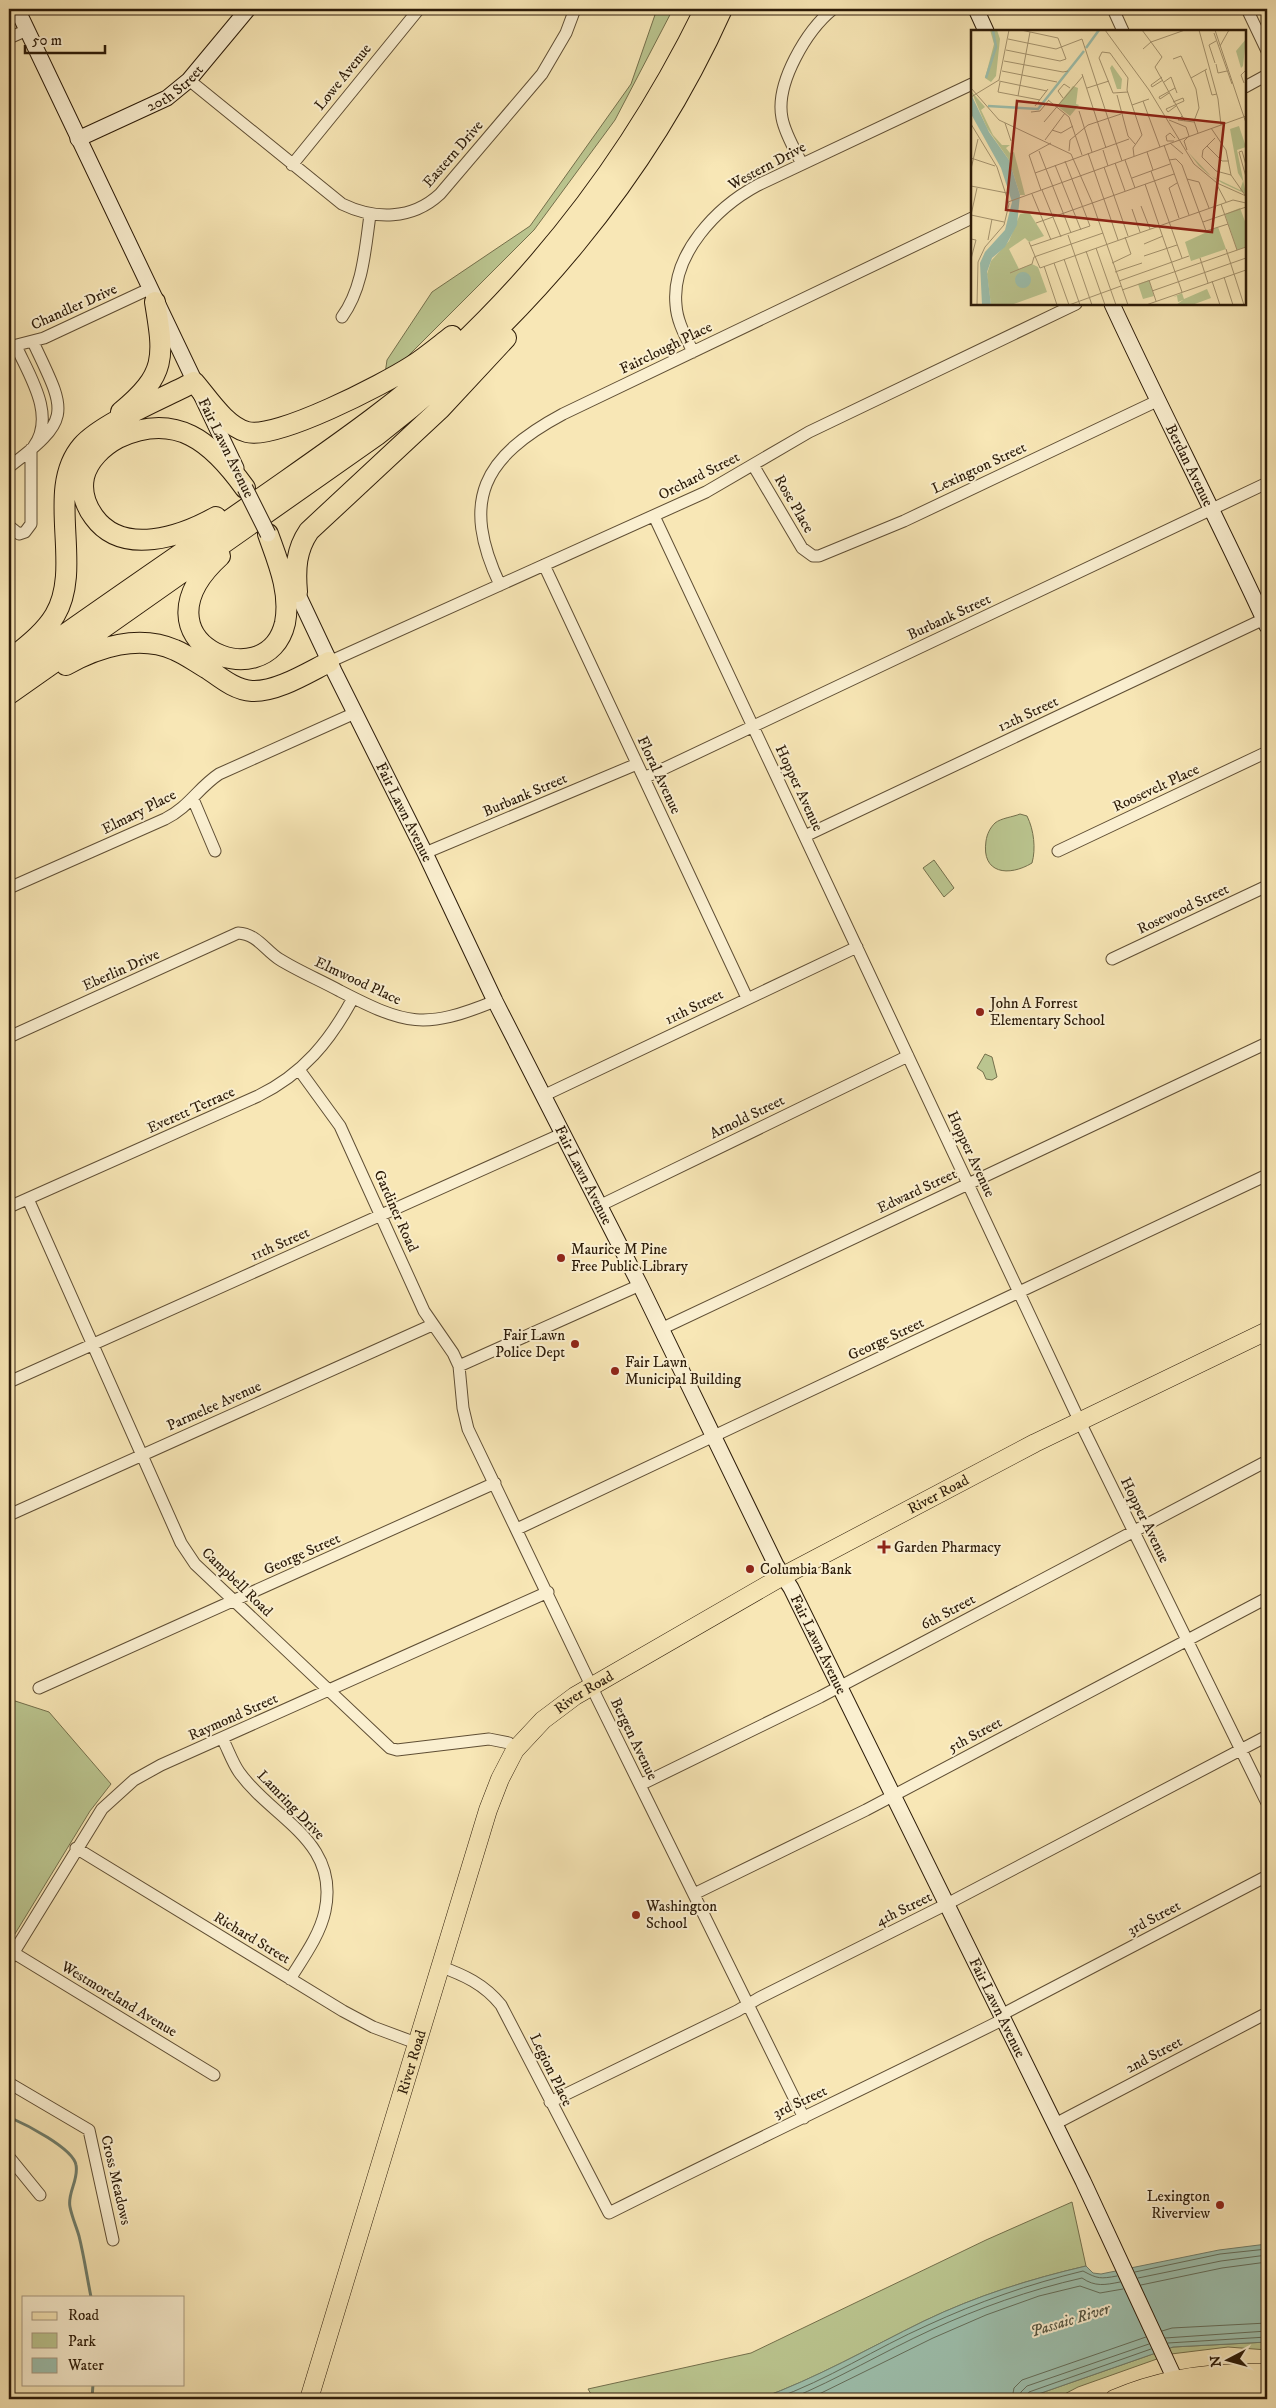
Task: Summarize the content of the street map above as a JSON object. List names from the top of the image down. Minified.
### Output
{"streets":{"main road":["20th Street","Fair Lawn Avenue","Berdan Avenue","River Road"],"street":["Lowe Avenue","Eastern Drive","Western Drive","Chandler Drive","Fairclough Place","Lexington Street","Orchard Street","Rose Place","Burbank Street","12th Street","Floral Avenue","Hopper Avenue","Roosevelt Place","Elmary Place","Rosewood Street","Eberlin Drive","Elmwood Place","11th Street","Everett Terrace","Arnold Street","Edward Street","Gardiner Road","George Street","Parmelee Avenue","Campbell Road","6th Street","Raymond Street","5th Street","Bergen Avenue","Lamring Drive","4th Street","3rd Street","Richard Street","Westmoreland Avenue","2nd Street","Legion Place","Cross Meadows"]},"crossings":[["Lowe Avenue","Eastern Drive"],["20th Street","Eastern Drive"],["20th Street","Fair Lawn Avenue"],["Western Drive","Fairclough Place"],["Chandler Drive","Fair Lawn Avenue"],["Fairclough Place","Orchard Street"],["Fair Lawn Avenue","Orchard Street"],["Fair Lawn Avenue","Burbank Street"],["Fair Lawn Avenue","Elmary Place"],["Fair Lawn Avenue","Elmwood Place"],["Fair Lawn Avenue","11th Street"],["Fair Lawn Avenue","Arnold Street"],["Fair Lawn Avenue","Edward Street"],["Fair Lawn Avenue","George Street"],["Fair Lawn Avenue","River Road"],["Fair Lawn Avenue","6th Street"],["Fair Lawn Avenue","5th Street"],["Fair Lawn Avenue","4th Street"],["Fair Lawn Avenue","3rd Street"],["Fair Lawn Avenue","2nd Street"],["Berdan Avenue","Lexington Street"],["Berdan Avenue","Burbank Street"],["Berdan Avenue","12th Street"],["Lexington Street","Rose Place"],["Orchard Street","Rose Place"],["Orchard Street","Floral Avenue"],["Orchard Street","Hopper Avenue"],["Burbank Street","Floral Avenue"],["Burbank Street","Hopper Avenue"],["12th Street","Hopper Avenue"],["Floral Avenue","11th Street"],["Hopper Avenue","11th Street"],["Hopper Avenue","Arnold Street"],["Hopper Avenue","Edward Street"],["Hopper Avenue","George Street"],["Hopper Avenue","River Road"],["Hopper Avenue","6th Street"],["Hopper Avenue","5th Street"],["Hopper Avenue","4th Street"],["Eberlin Drive","Elmwood Place"],["Elmwood Place","Everett Terrace"],["11th Street","Gardiner Road"],["11th Street","Campbell Road"],["Everett Terrace","Gardiner Road"],["Everett Terrace","Campbell Road"],["Gardiner Road","Parmelee Avenue"],["Gardiner Road","Bergen Avenue"],["George Street","Campbell Road"],["George Street","Bergen Avenue"],["Parmelee Avenue","Campbell Road"],["River Road","Campbell Road"],["River Road","Bergen Avenue"],["River Road","Richard Street"],["River Road","Legion Place"],["Campbell Road","Raymond Street"],["6th Street","Bergen Avenue"],["Raymond Street","Bergen Avenue"],["Raymond Street","Lamring Drive"],["Raymond Street","Richard Street"],["Raymond Street","Westmoreland Avenue"],["5th Street","Bergen Avenue"],["Bergen Avenue","4th Street"],["Bergen Avenue","3rd Street"],["Lamring Drive","Richard Street"],["4th Street","Legion Place"],["3rd Street","Legion Place"]],"water":["Passaic River"],"places":{"other":["John A Forrest Elementary School","Maurice M Pine Free Public Library","Fair Lawn Police Dept","Fair Lawn Municipal Building","Columbia Bank","Washington School","Lexington Riverview"],"health":["Garden Pharmacy"]},"legend":["Road","Park","Water"],"scale_bar":"50 m","north":"left"}
